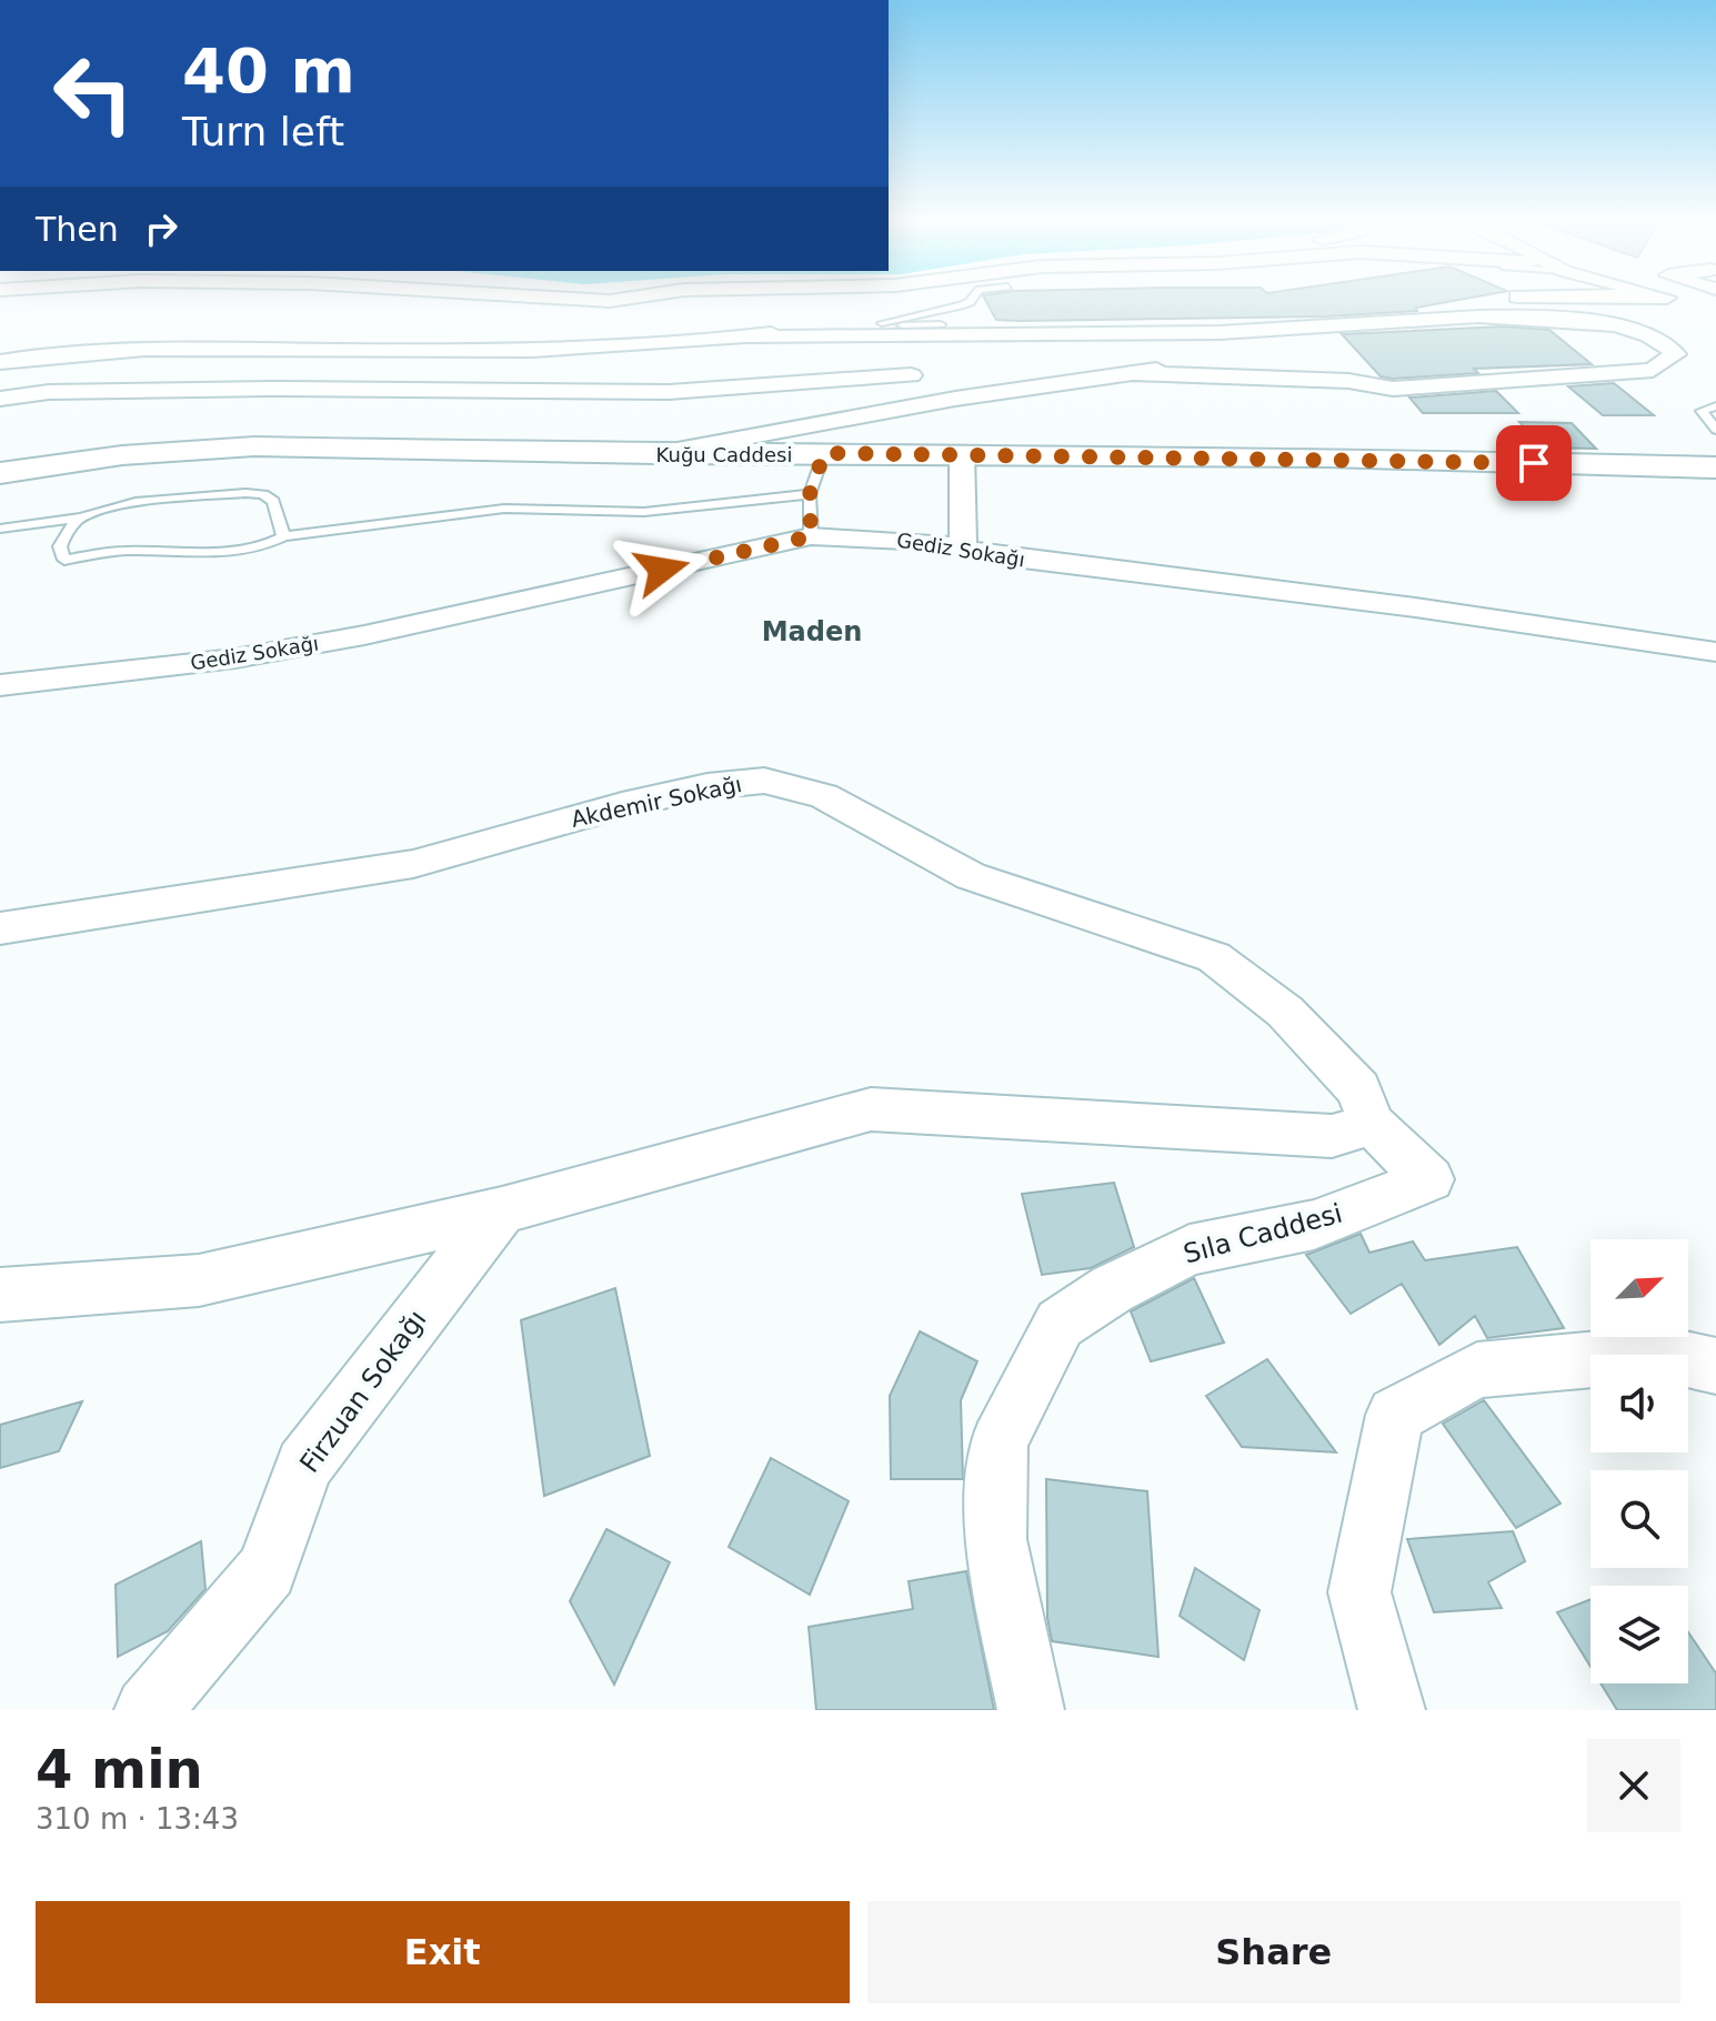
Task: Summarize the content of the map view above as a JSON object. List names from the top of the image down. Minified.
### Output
{"streets":{"street":["Kuğu Caddesi","Gediz Sokağı","Akdemir Sokağı","Sıla Caddesi","Firzuan Sokağı"]},"crossings":[["Akdemir Sokağı","Sıla Caddesi"]],"districts":["Maden"],"north":"top right","page":{"turn":["40 m","Turn left"],"then":"Then","heading":["4 min","310 m · 13:43"],"buttons":["Exit","Share"]}}
